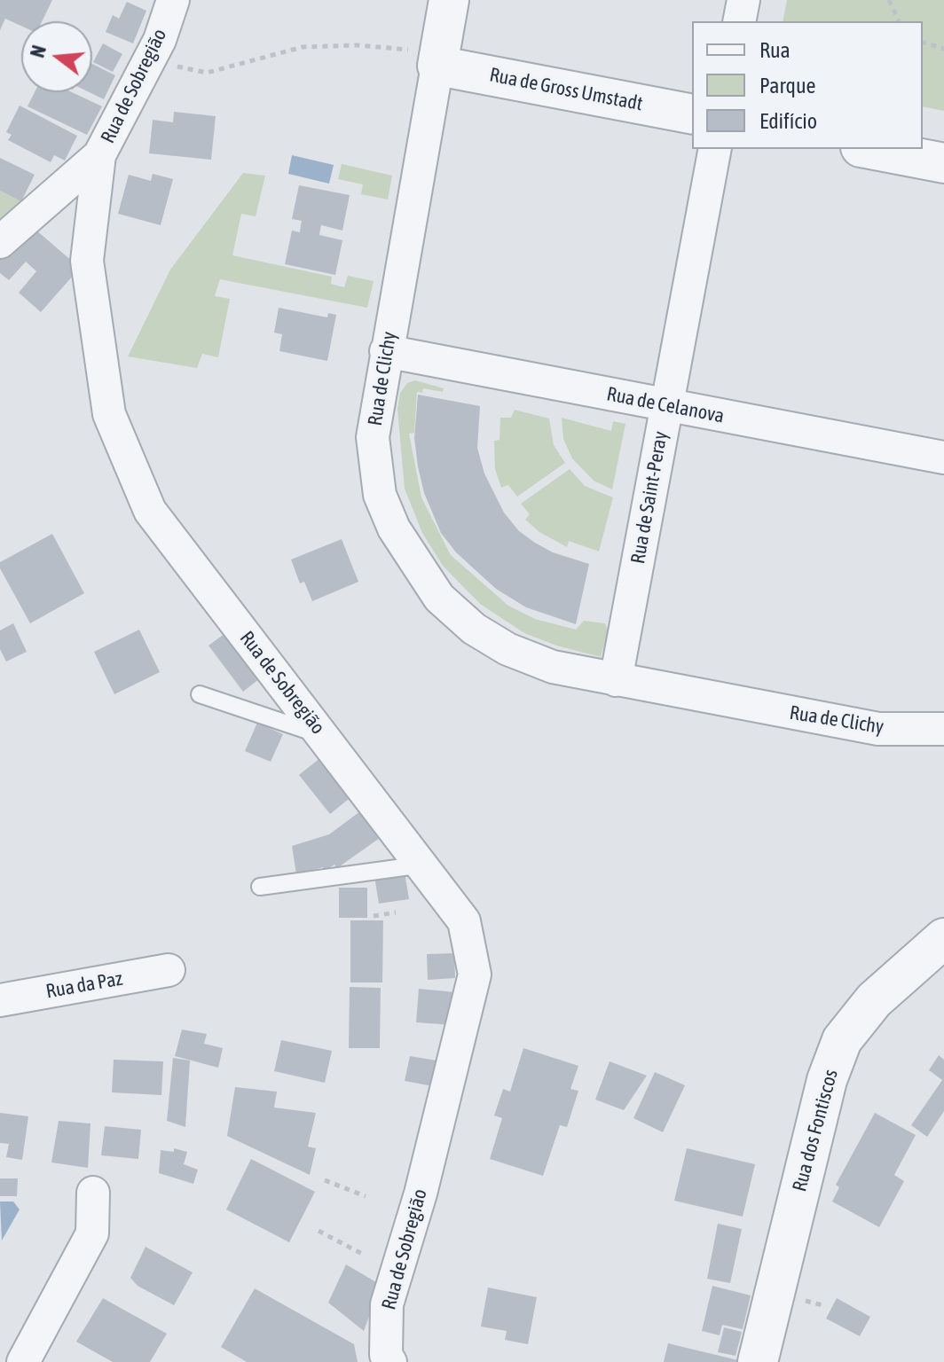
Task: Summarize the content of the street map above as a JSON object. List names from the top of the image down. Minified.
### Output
{"streets":{"street":["Rua de Sobregião","Rua de Gross Umstadt","Rua de Clichy","Rua de Celanova","Rua de Saint-Peray","Rua da Paz","Rua dos Fontiscos"]},"crossings":[["Rua de Gross Umstadt","Rua de Clichy"],["Rua de Clichy","Rua de Celanova"],["Rua de Clichy","Rua de Saint-Peray"],["Rua de Celanova","Rua de Saint-Peray"]],"legend":["Rua","Parque","Edifício"],"north":"left"}
